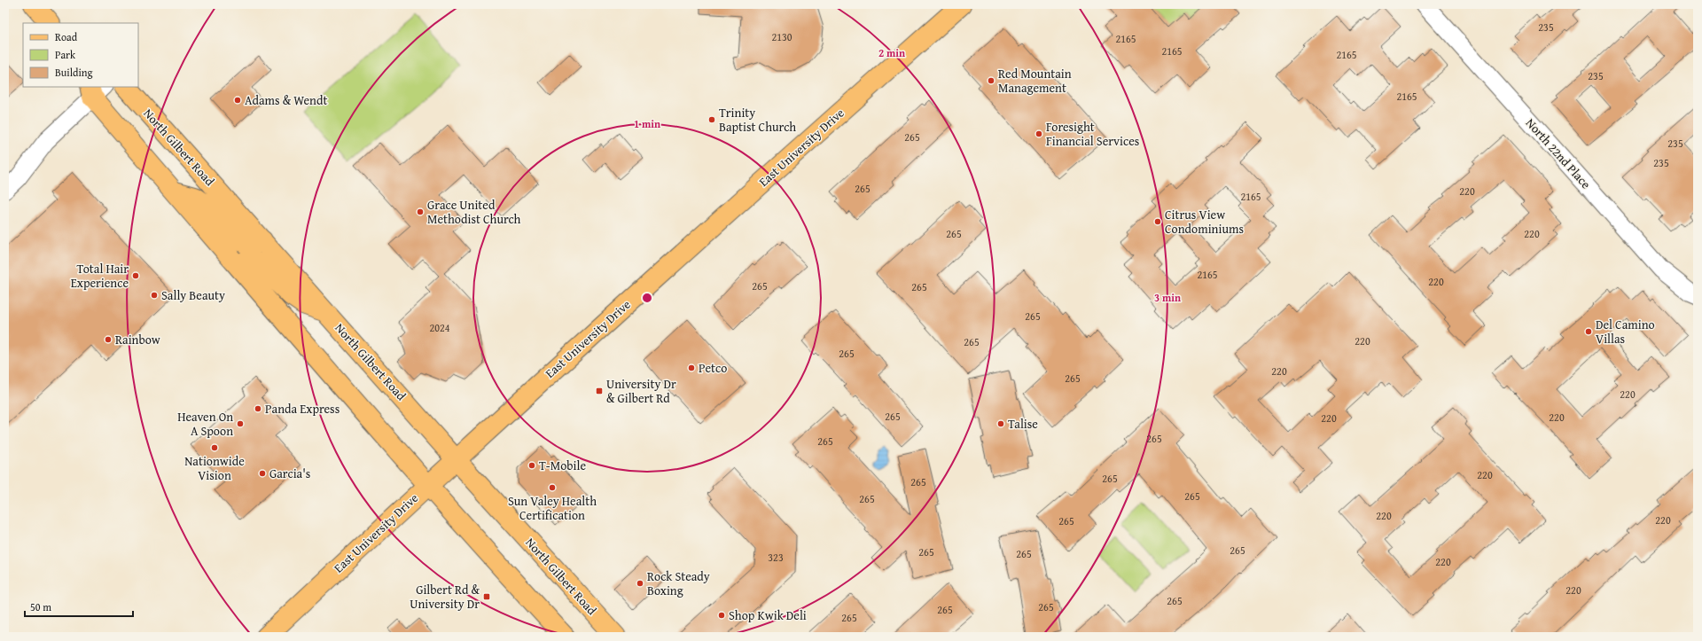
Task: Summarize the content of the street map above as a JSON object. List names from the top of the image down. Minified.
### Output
{"streets":{"main road":["North Gilbert Road","East University Drive"],"street":["North 22nd Place"]},"crossings":[["North Gilbert Road","East University Drive"]],"places":{"other":["Red Mountain Management","Adams & Wendt","Trinity Baptist Church","Foresight Financial Services","Grace United Methodist Church","Citrus View Condominiums","Total Hair Experience","Sally Beauty","Del Camino Villas","Rainbow","Petco","Panda Express","Heaven On A Spoon","Talise","Nationwide Vision","T-Mobile","Garcia's","Sun Valey Health Certification","Rock Steady Boxing","Shop Kwik Deli"],"transit":["University Dr & Gilbert Rd","Gilbert Rd & University Dr"]},"house_numbers":["235","2130","2165","2165","2165","235","2165","265","235","235","265","220","2165","265","220","2165","220","265","265","265","2024","220","265","265","220","265","220","265","220","220","265","265","220","265","265","265","265","220","220","265","265","265","265","323","220","220","265","265","265","265"],"legend":["Road","Park","Building"],"scale_bar":"50 m","rings":["2 min","1 min","3 min"]}
